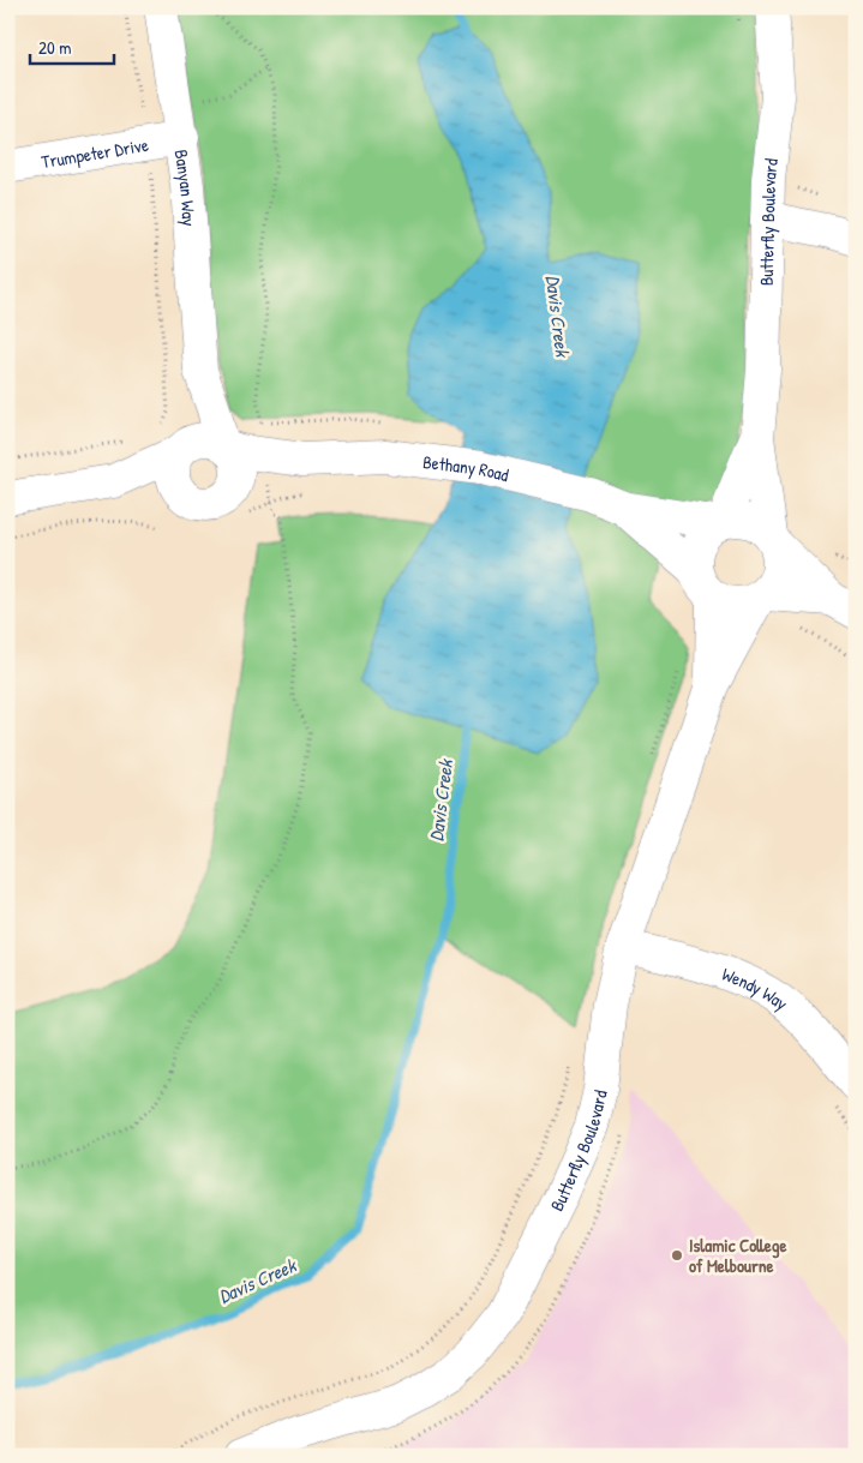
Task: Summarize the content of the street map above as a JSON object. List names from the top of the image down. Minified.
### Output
{"streets":{"street":["Trumpeter Drive","Banyan Way","Butterfly Boulevard","Bethany Road","Wendy Way"]},"crossings":[["Trumpeter Drive","Banyan Way"],["Banyan Way","Bethany Road"],["Butterfly Boulevard","Bethany Road"],["Butterfly Boulevard","Wendy Way"]],"water":["Davis Creek"],"places":["Islamic College of Melbourne"],"scale_bar":"20 m"}
